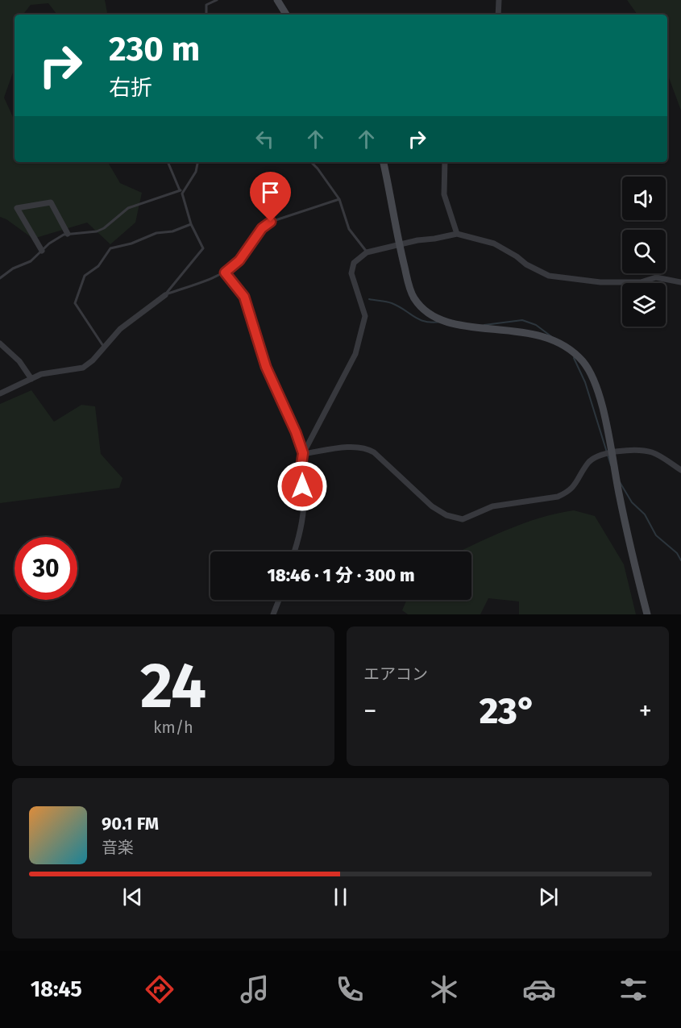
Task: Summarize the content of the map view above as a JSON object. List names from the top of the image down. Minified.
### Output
{"page":{"turn":["230 m","右折"],"limit":"30","trip":"18:46 · 1 分 · 300 m","tile":[["24","km/h"],"エアコン"],"heat":["−","23°","+"],"song":["90.1 FM","音楽"],"tabs":"18:45"}}
